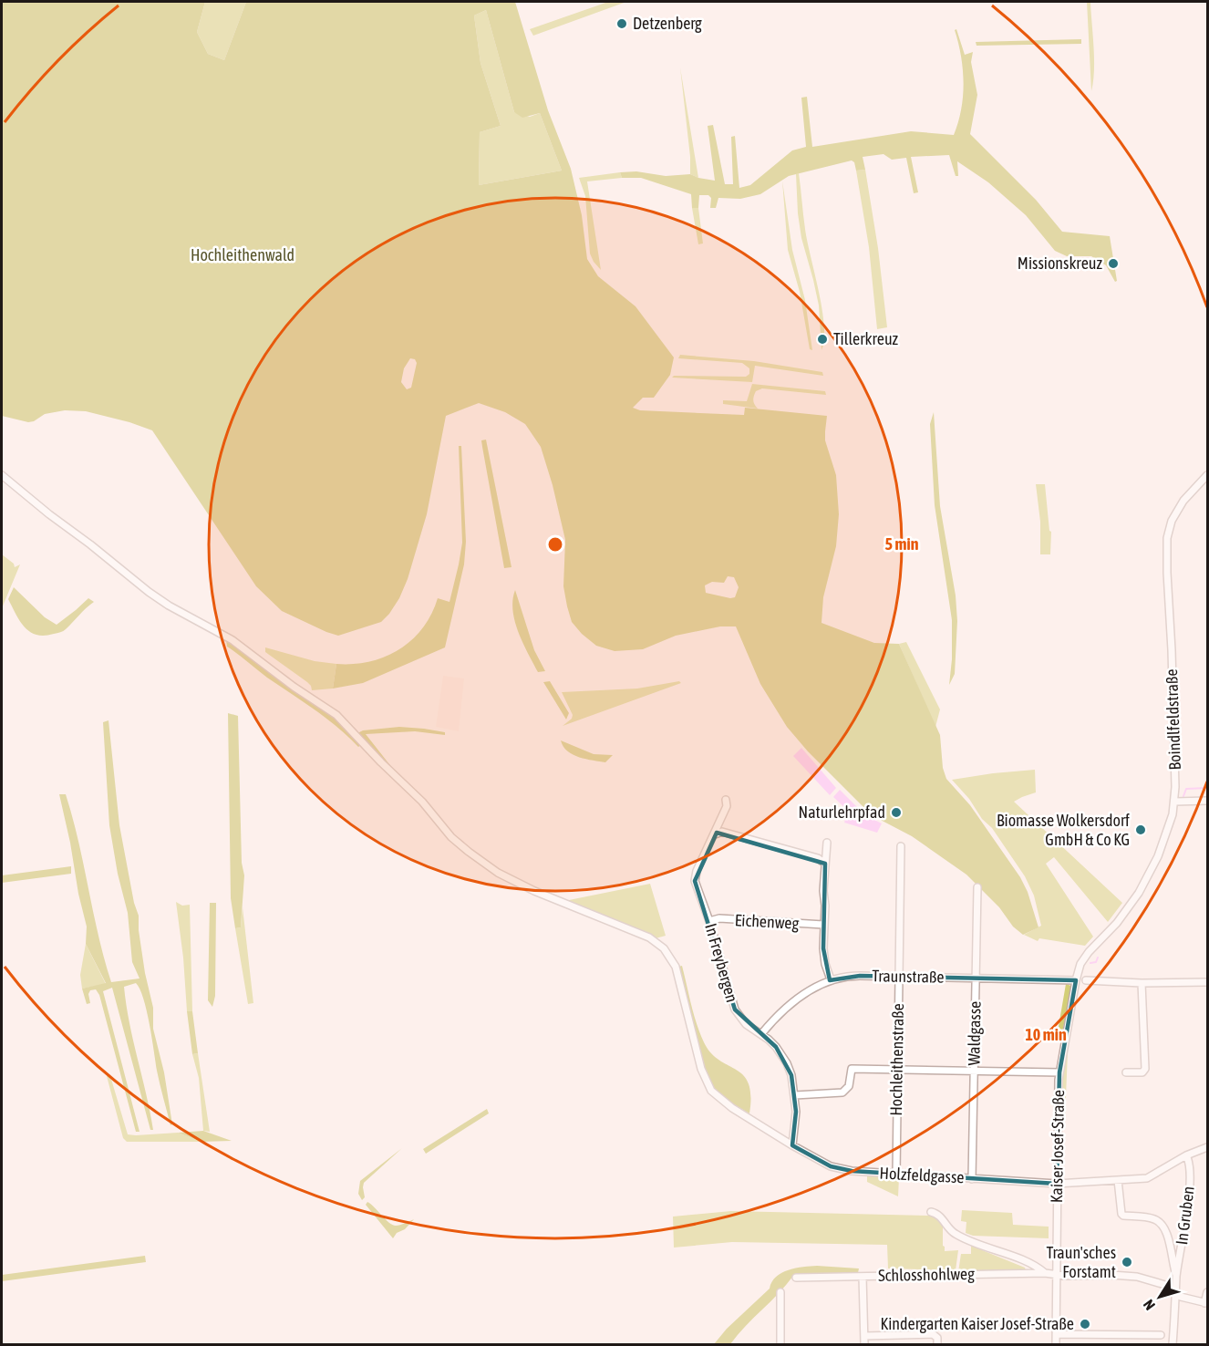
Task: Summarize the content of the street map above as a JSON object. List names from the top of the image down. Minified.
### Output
{"streets":{"street":["Boindlfeldstraße","Eichenweg","In Freybergen","Traunstraße","Waldgasse","Hochleithenstraße","Kaiser Josef-Straße","Holzfeldgasse","In Gruben","Schlosshohlweg"]},"crossings":[["Boindlfeldstraße","Kaiser Josef-Straße"],["Eichenweg","In Freybergen"],["Eichenweg","Traunstraße"],["In Freybergen","Traunstraße"],["In Freybergen","Holzfeldgasse"],["Traunstraße","Waldgasse"],["Traunstraße","Hochleithenstraße"],["Traunstraße","Kaiser Josef-Straße"],["Waldgasse","Holzfeldgasse"],["Hochleithenstraße","Holzfeldgasse"],["Kaiser Josef-Straße","Holzfeldgasse"],["Kaiser Josef-Straße","Schlosshohlweg"],["Holzfeldgasse","In Gruben"]],"parks":["Hochleithenwald"],"places":["Detzenberg","Missionskreuz","Tillerkreuz","Naturlehrpfad","Biomasse Wolkersdorf GmbH & Co KG","Traun'sches Forstamt","Kindergarten Kaiser Josef-Straße"],"north":"bottom left","rings":["5 min","10 min"]}
